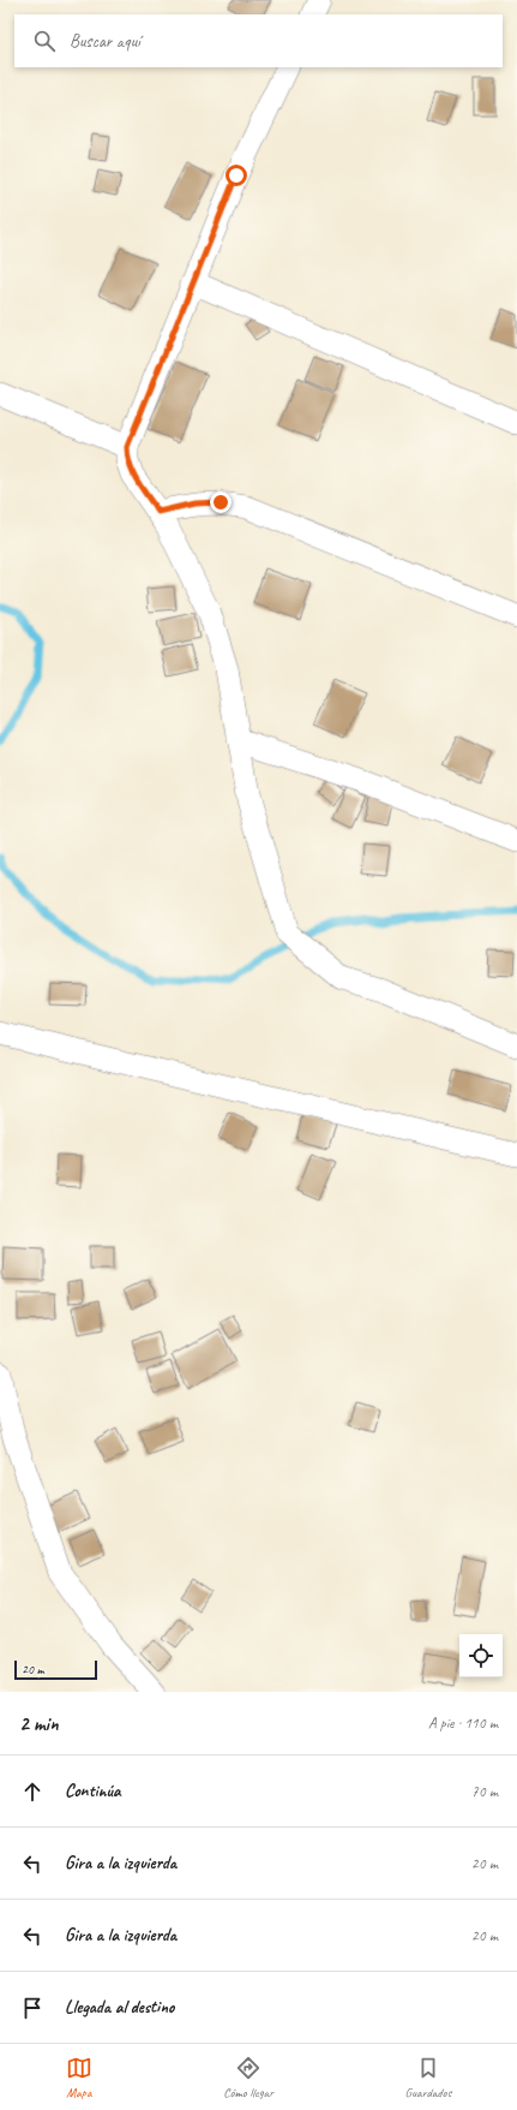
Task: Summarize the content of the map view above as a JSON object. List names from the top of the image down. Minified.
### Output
{"scale_bar":"20 m","page":{"search":"Buscar aquí","scale":"20 m","heading":["2 min","A pie · 110 m"],"list":[["Continúa","70 m"],["Gira a la izquierda","20 m"],["Gira a la izquierda","20 m"],"Llegada al destino"],"nav":["Mapa","Cómo llegar","Guardados"]}}
